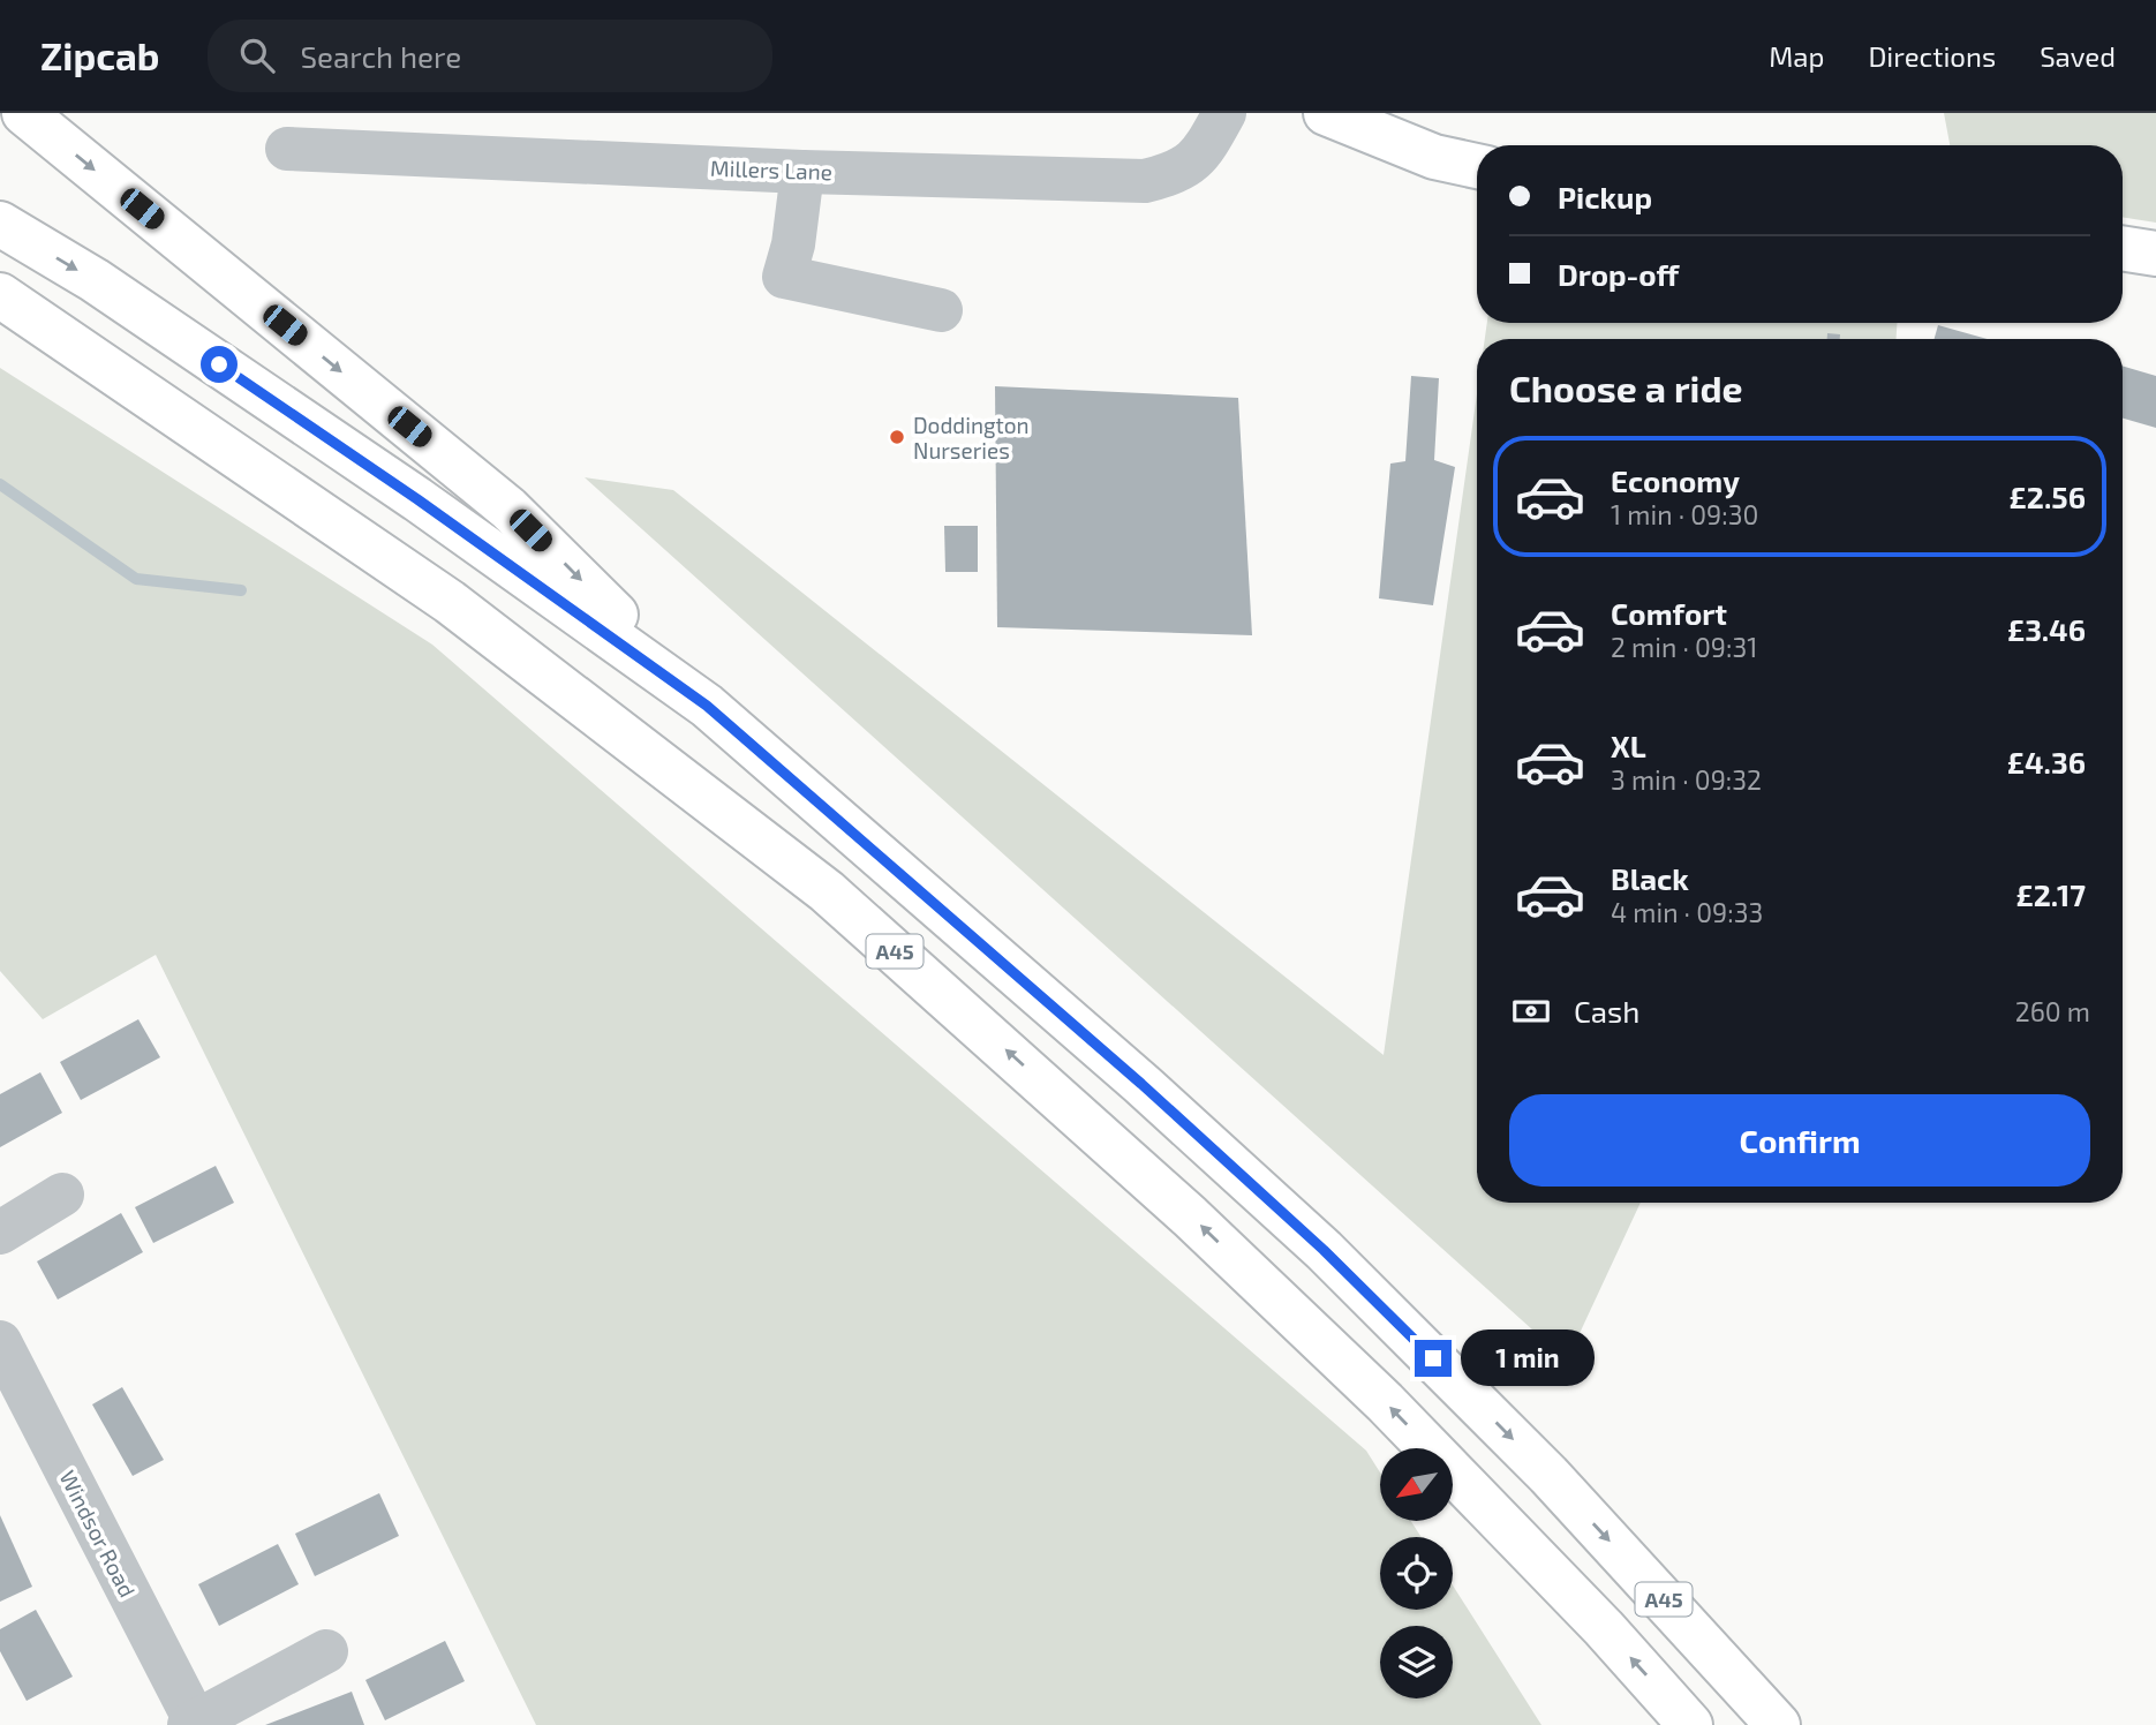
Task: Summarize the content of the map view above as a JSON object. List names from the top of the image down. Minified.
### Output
{"streets":{"main road":["A45"],"street":["Millers Lane","Windsor Road"]},"places":["Doddington Nurseries"],"north":"bottom left","page":{"header":"Zipcab","search":"Search here","nav":["Map","Directions","Saved"],"banner":["Pickup","Drop-off"],"heading":"Choose a ride","list":[{"name":"Economy","note":"1 min · 09:30","value":"£2.56"},{"name":"Comfort","note":"2 min · 09:31","value":"£3.46"},{"name":"XL","note":"3 min · 09:32","value":"£4.36"},{"name":"Black","note":"4 min · 09:33","value":"£2.17"}],"pay":["Cash","260 m"],"buttons":"Confirm","bubble":"1 min"}}
